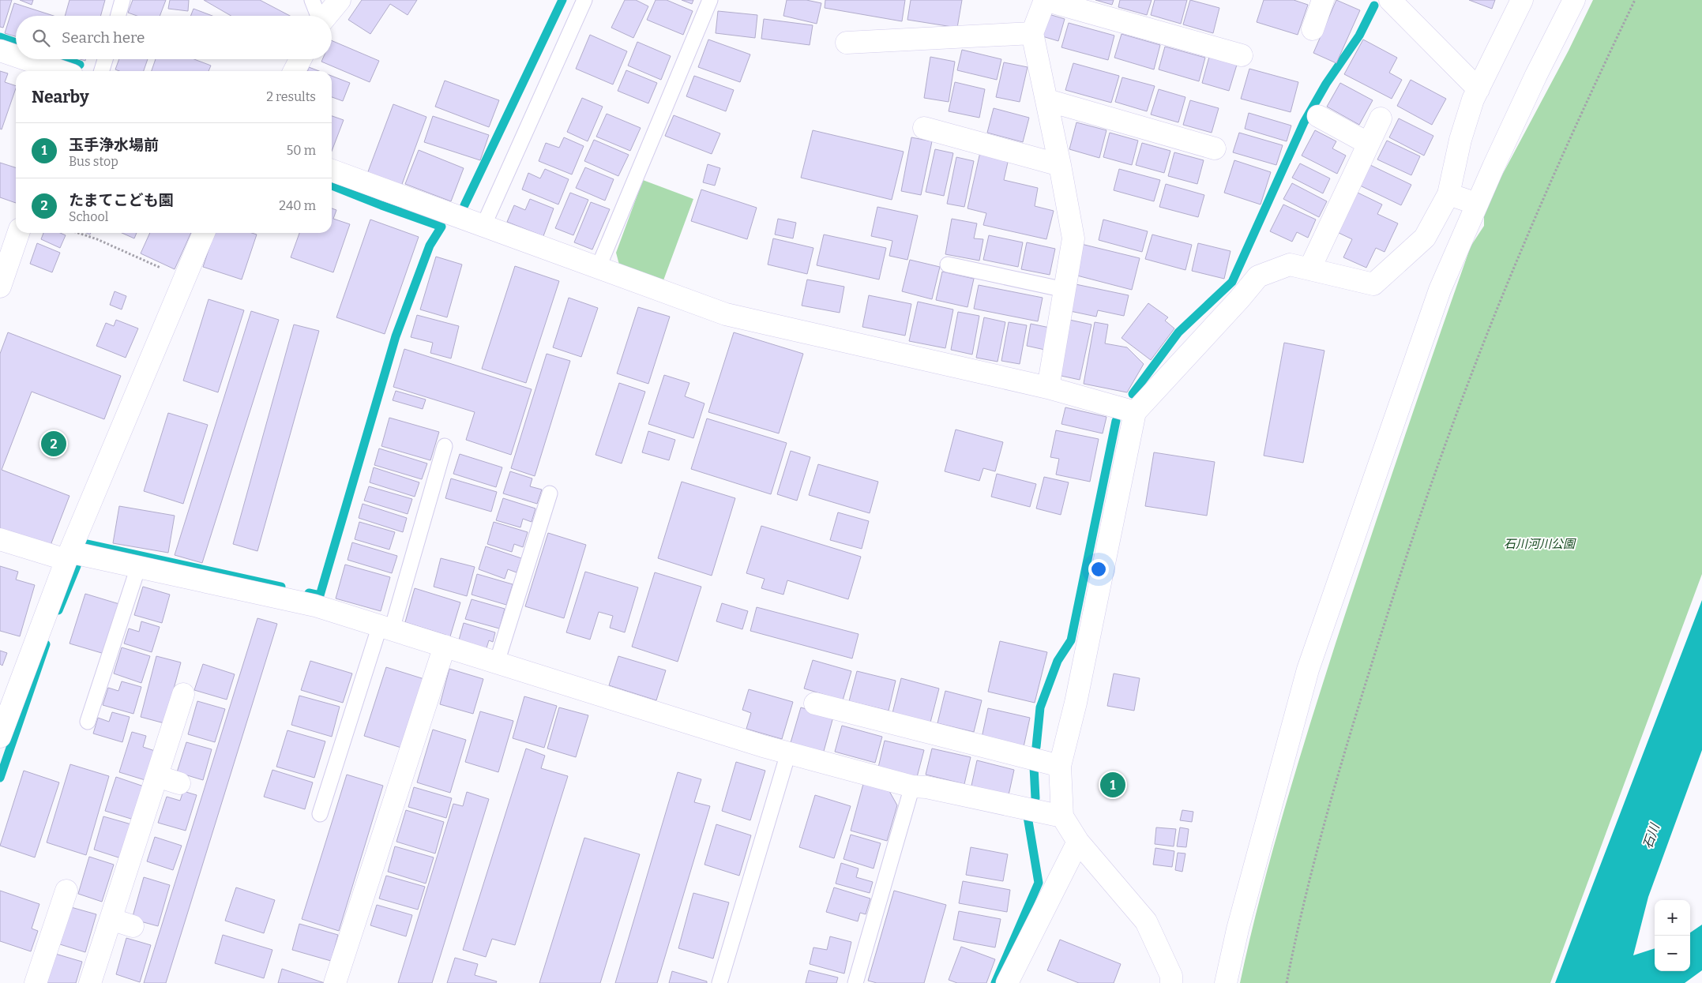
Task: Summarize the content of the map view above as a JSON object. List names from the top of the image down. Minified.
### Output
{"water":["石川"],"parks":["石川河川公園"],"page":{"search":"Search here","heading":["Nearby","2 results"],"list":[{"mark":"1","name":"玉手浄水場前","note":"Bus stop","value":"50 m"},{"mark":"2","name":"たまてこども園","note":"School","value":"240 m"}],"pins":["2","1"],"map_buttons":["+","−"]}}
